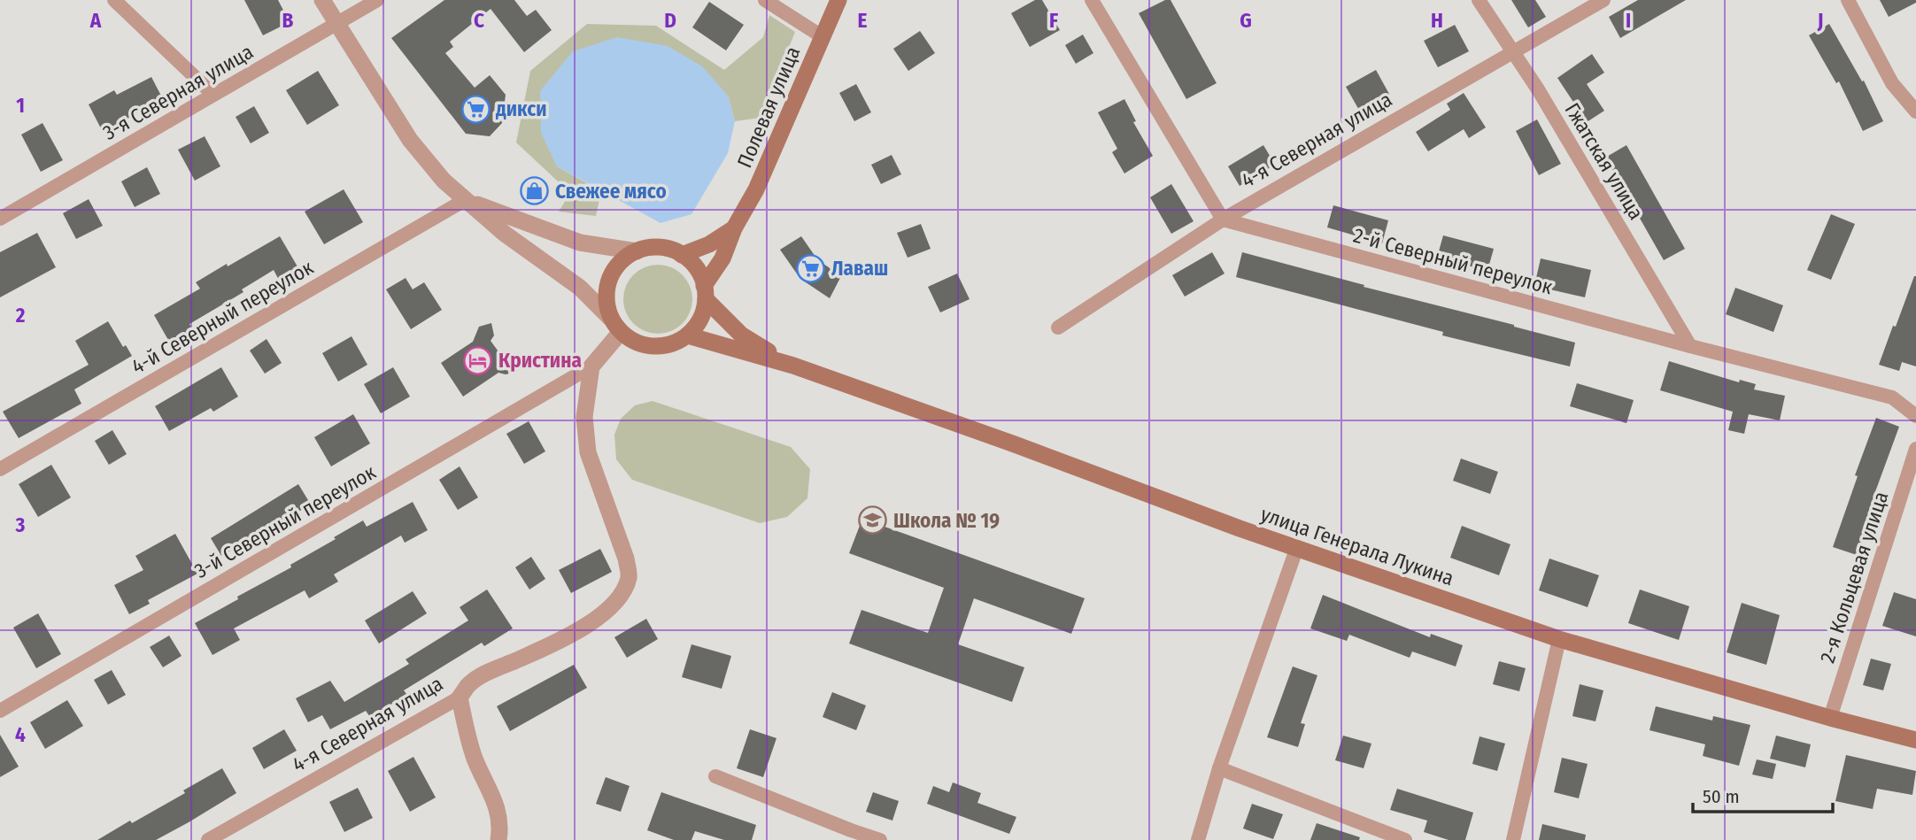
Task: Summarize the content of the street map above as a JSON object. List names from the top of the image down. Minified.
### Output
{"streets":{"main road":["Полевая улица","улица Генерала Лукина"],"street":["3-я Северная улица","4-я Северная улица","Гжатская улица","2-й Северный переулок","4-й Северный переулок","3-й Северный переулок","2-я Кольцевая улица"]},"crossings":[["Полевая улица","улица Генерала Лукина"],["4-я Северная улица","Гжатская улица"],["4-я Северная улица","2-й Северный переулок"],["4-я Северная улица","3-й Северный переулок"],["Гжатская улица","2-й Северный переулок"],["улица Генерала Лукина","2-я Кольцевая улица"]],"places":{"supermarket":["дикси","Лаваш"],"shop":["Свежее мясо"],"hotel":["Кристина"],"school or university":["Школа № 19"]},"scale_bar":"50 m","grid":{"columns":["A","B","C","D","E","F","G","H","I","J"],"rows":["1","2","3","4"]}}
